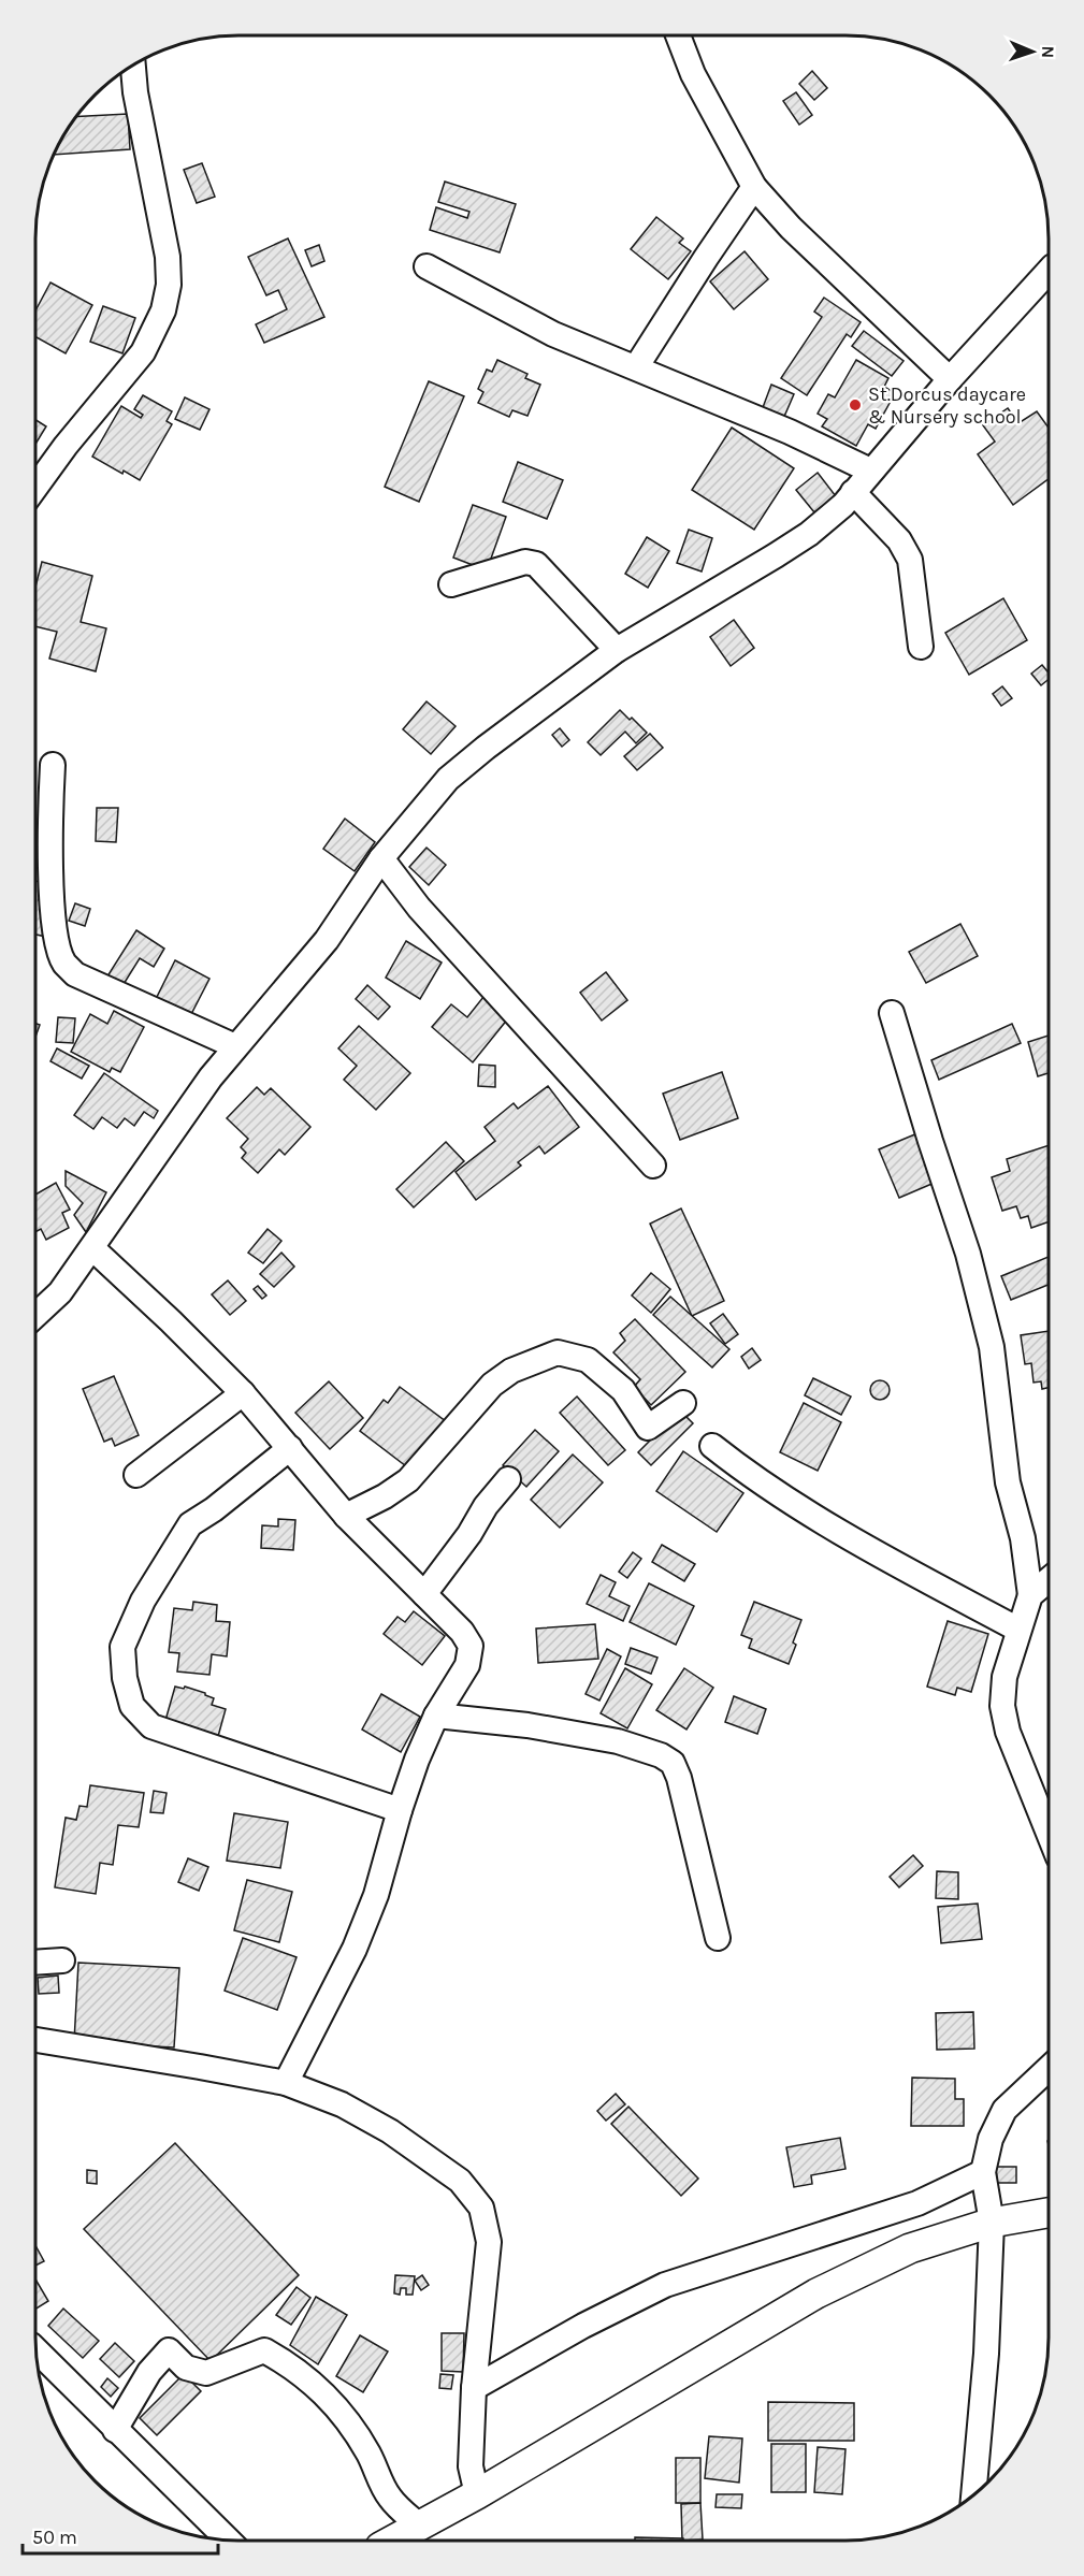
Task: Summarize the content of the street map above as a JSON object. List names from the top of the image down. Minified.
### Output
{"places":["St.Dorcus daycare & Nursery school"],"scale_bar":"50 m","north":"right"}
